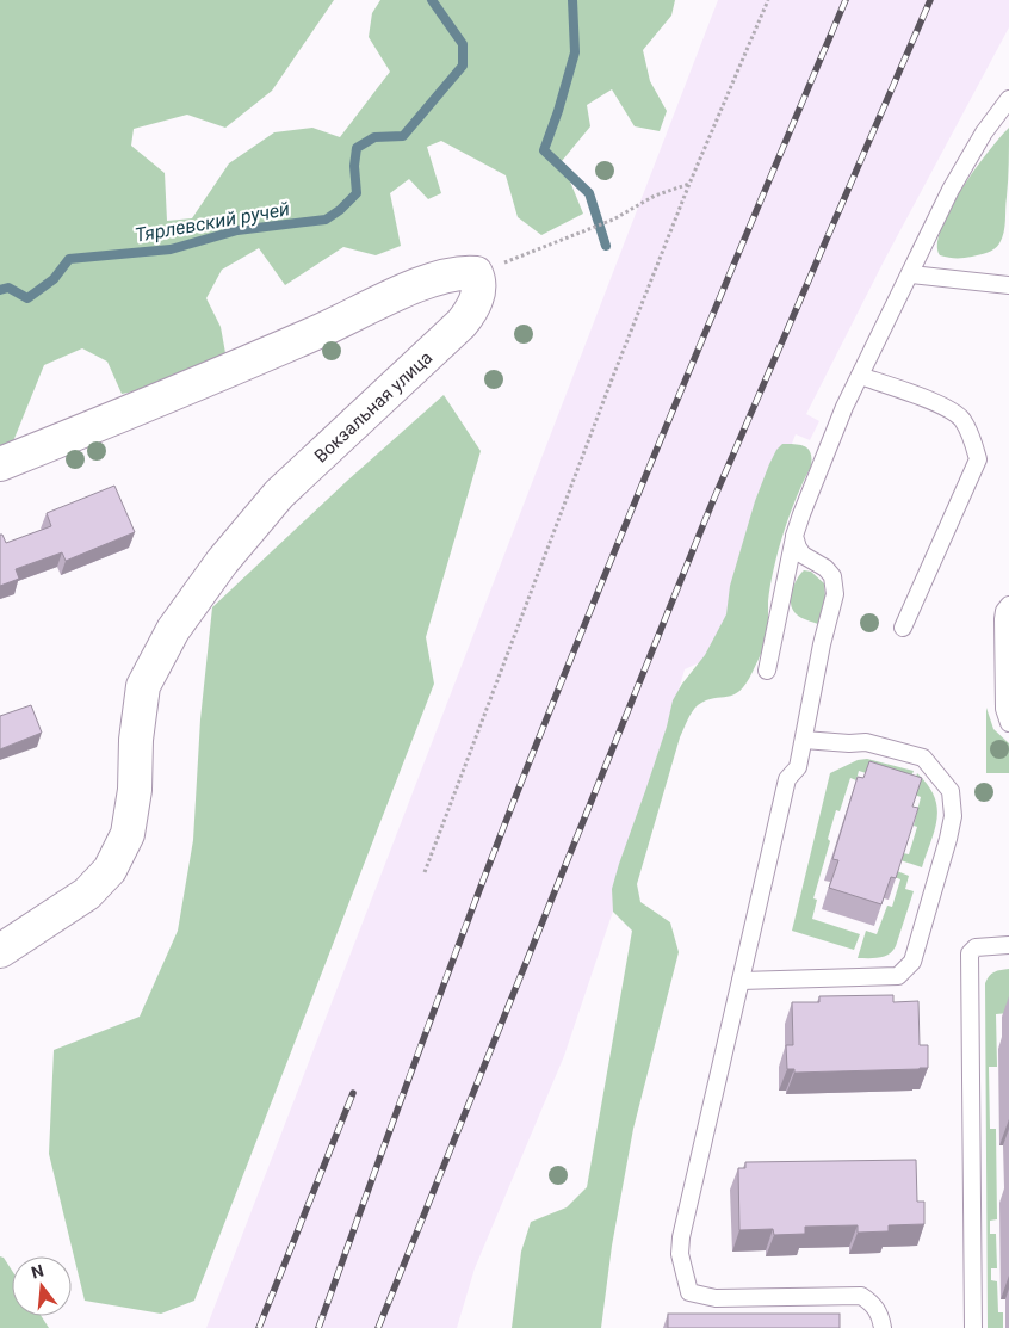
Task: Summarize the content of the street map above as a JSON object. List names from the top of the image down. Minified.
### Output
{"streets":{"street":["Вокзальная улица"]},"water":["Тярлевский ручей"],"north":"top"}
